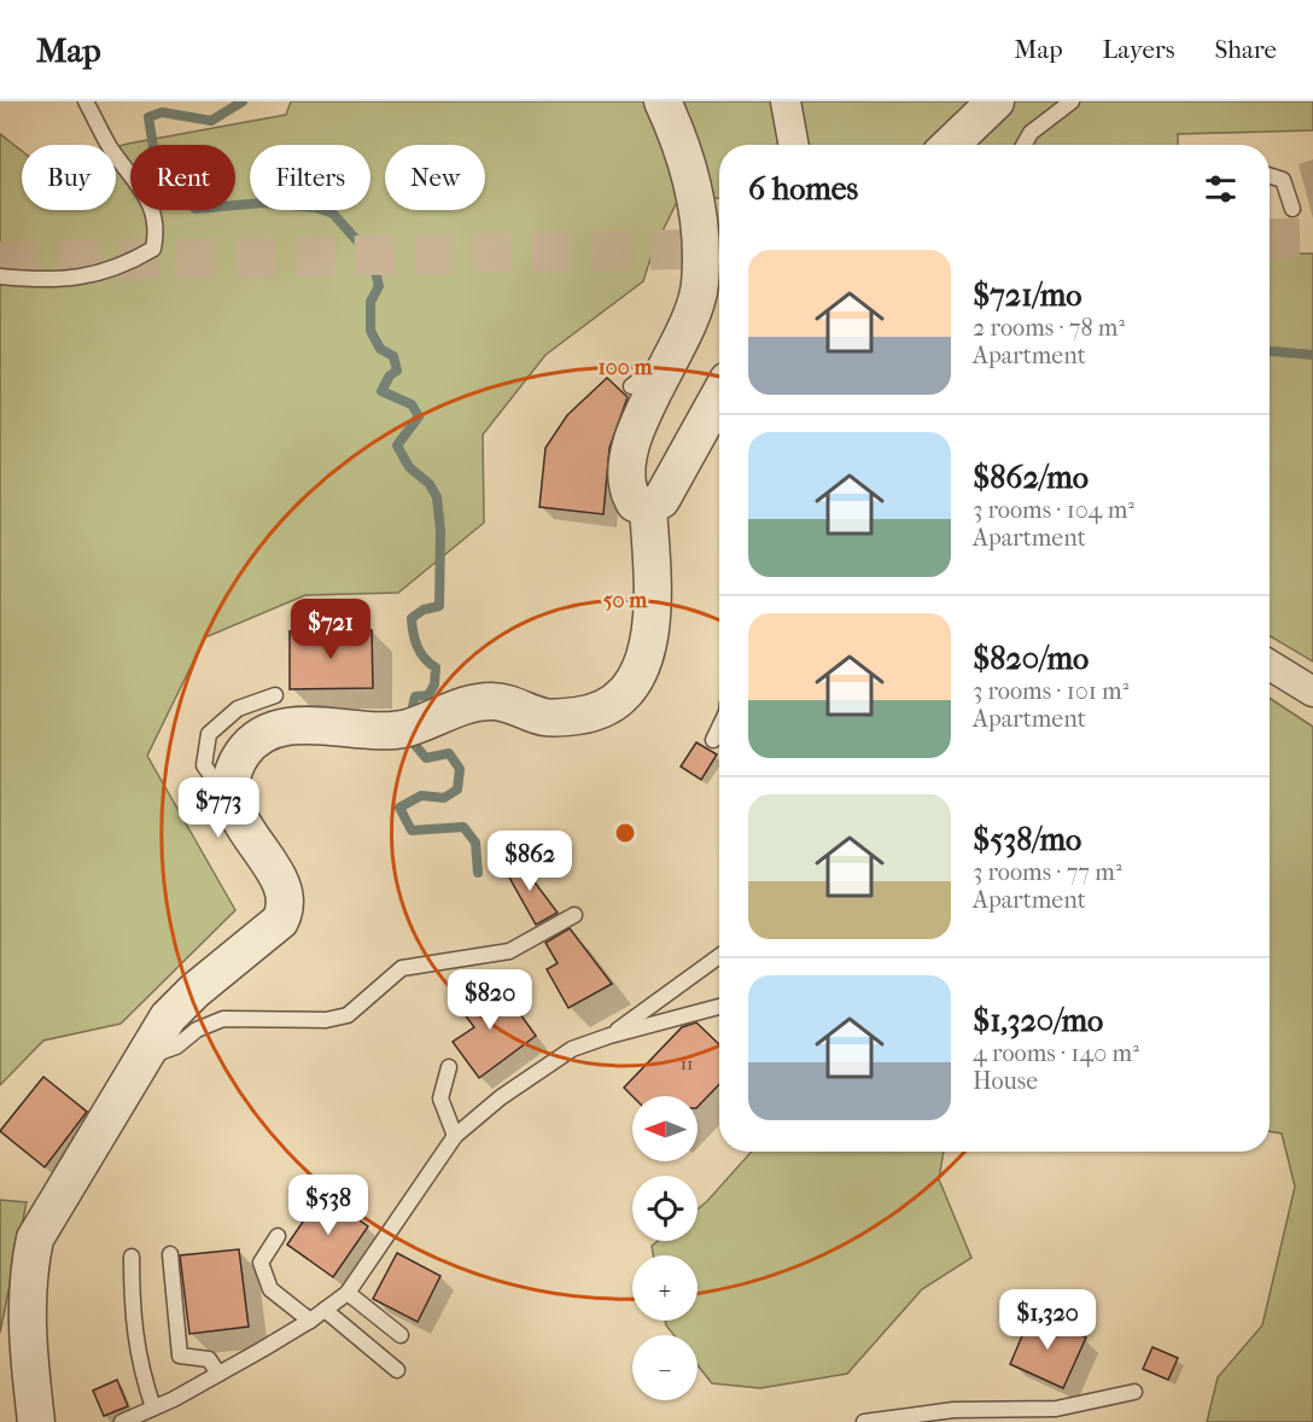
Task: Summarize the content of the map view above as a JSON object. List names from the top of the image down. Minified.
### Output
{"house_numbers":["11"],"north":"left","page":{"header":"Map","nav":["Map","Layers","Share"],"chip":["Buy","Rent","Filters","New"],"heading":"6 homes","list":[{"name":"$721/mo","note":"2 rooms · 78 m² · Apartment"},{"name":"$862/mo","note":"3 rooms · 104 m² · Apartment"},{"name":"$820/mo","note":"3 rooms · 101 m² · Apartment"},{"name":"$538/mo","note":"3 rooms · 77 m² · Apartment"},{"name":"$1,320/mo","note":"4 rooms · 140 m² · House"}],"price":["$721","$773","$862","$820","$538","$1,320"],"map_buttons":["+","−"]},"rings":["100 m","50 m"]}
